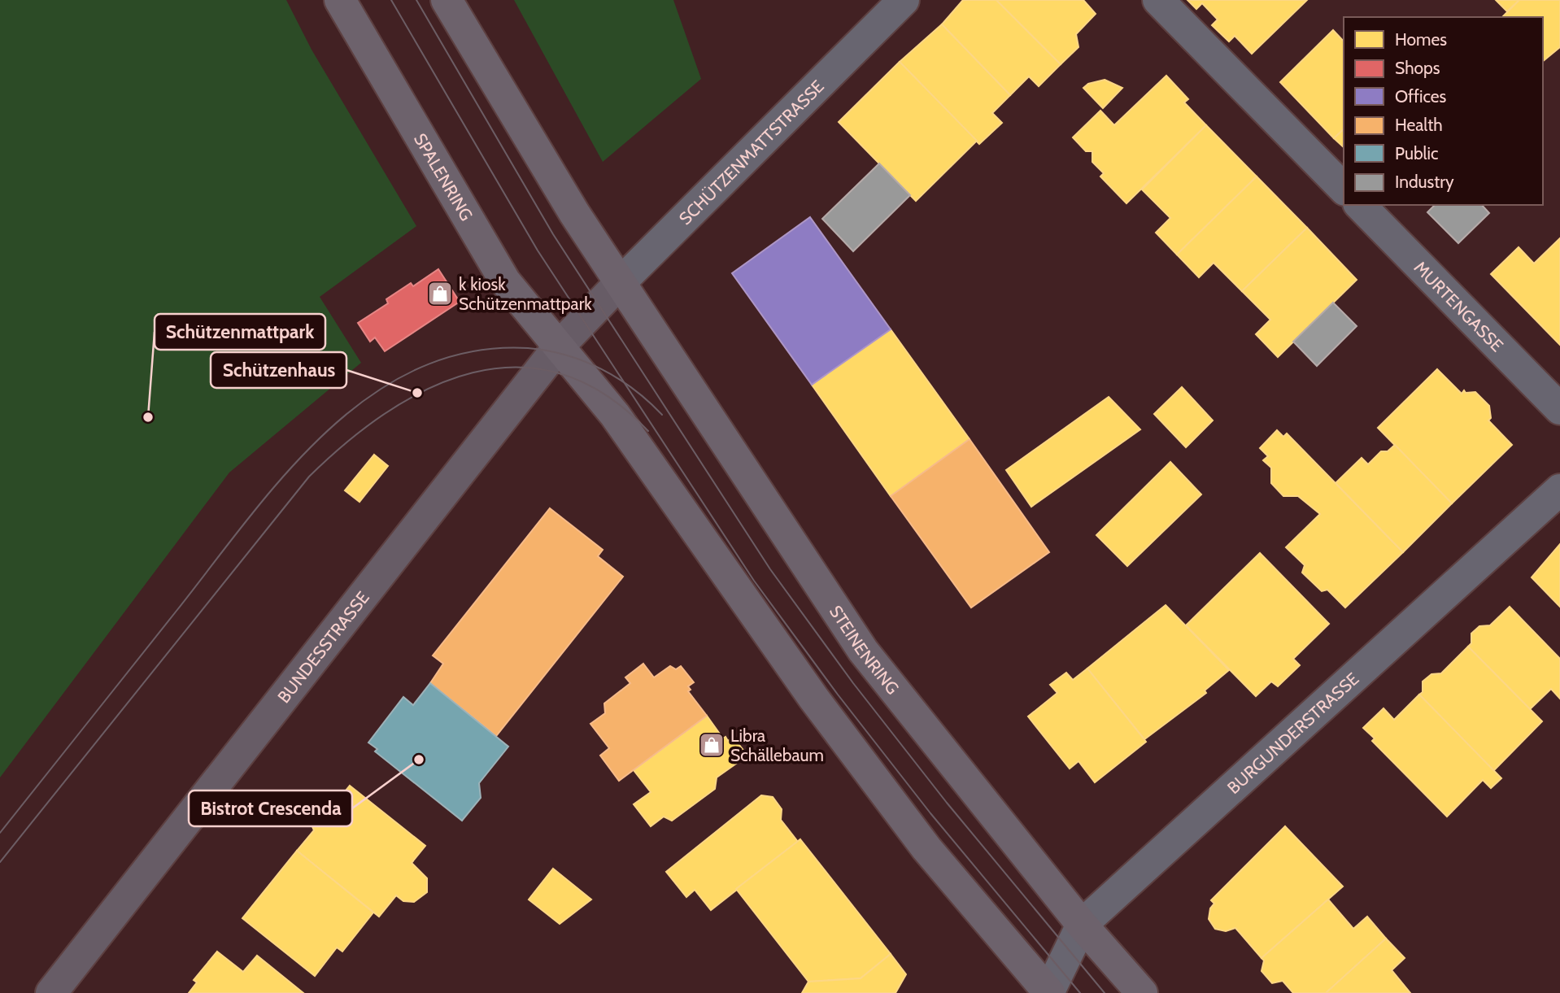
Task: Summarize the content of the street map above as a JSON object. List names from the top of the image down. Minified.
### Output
{"streets":{"main road":["SCHÜTZENMATTSTRASSE","SPALENRING","BUNDESSTRASSE","STEINENRING"],"street":["MURTENGASSE","BURGUNDERSTRASSE"]},"crossings":[["SCHÜTZENMATTSTRASSE","BUNDESSTRASSE"],["SCHÜTZENMATTSTRASSE","STEINENRING"],["SPALENRING","BUNDESSTRASSE"],["STEINENRING","BURGUNDERSTRASSE"]],"places":{"shop":["k kiosk Schützenmattpark","Libra Schällebaum"],"other":["Schützenhaus","Schützenmattpark","Bistrot Crescenda"]},"legend":["Homes","Shops","Offices","Health","Public","Industry"]}
